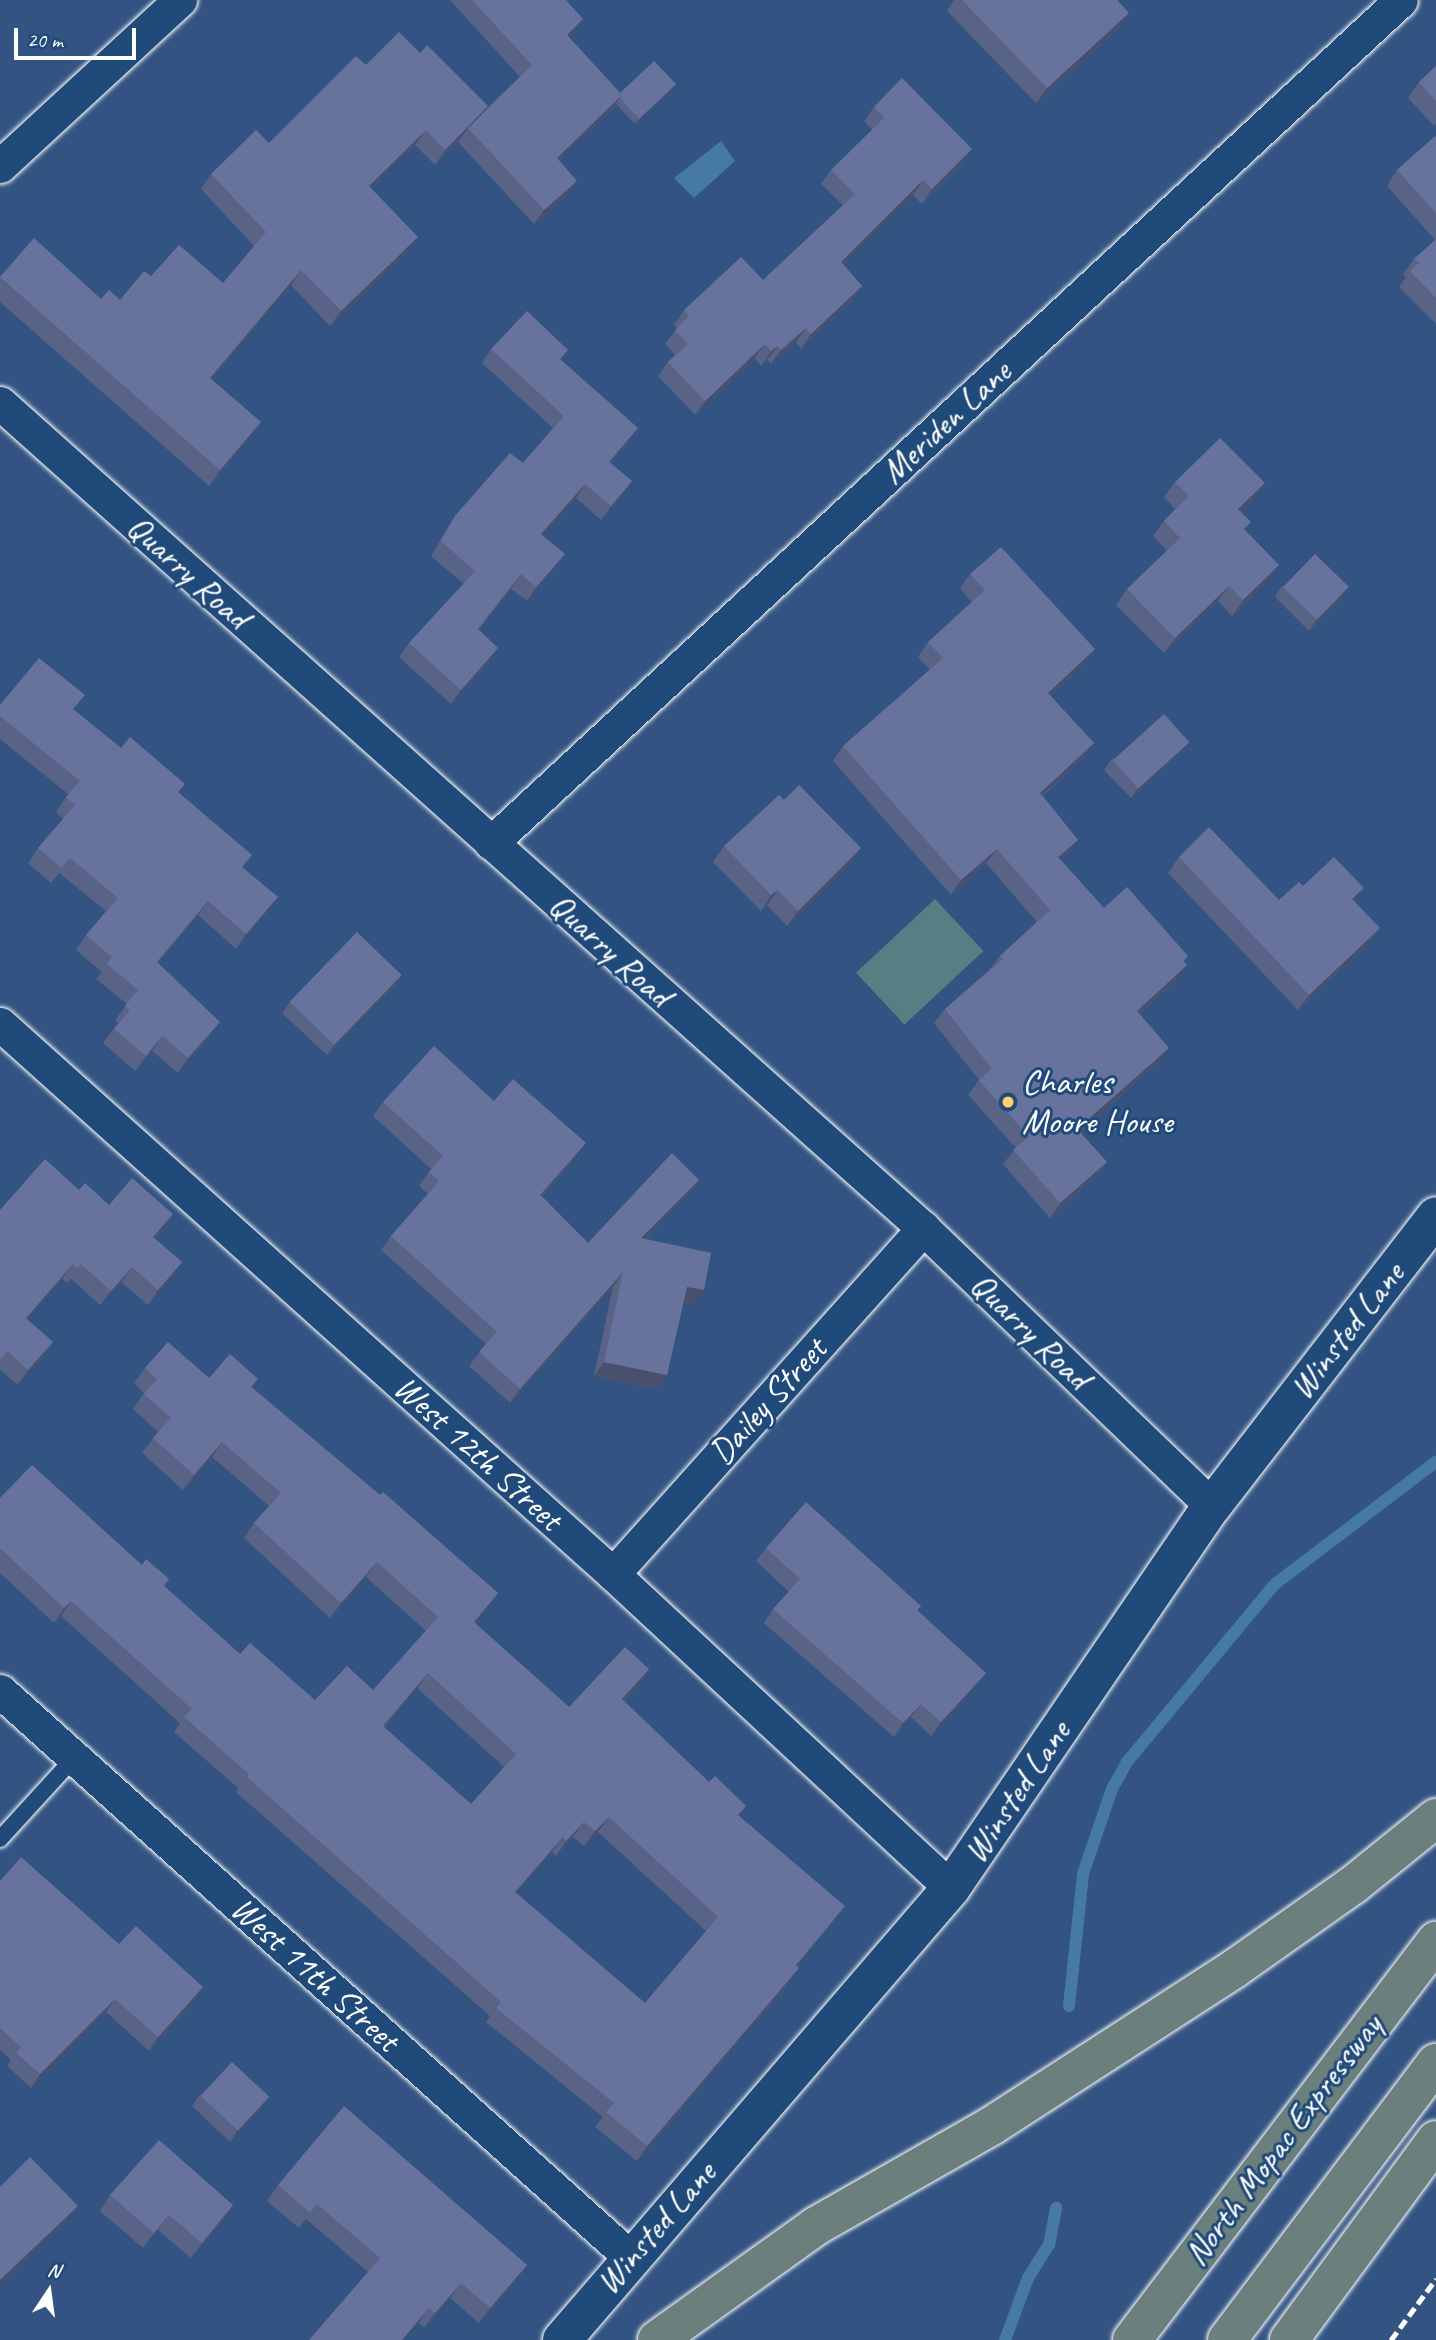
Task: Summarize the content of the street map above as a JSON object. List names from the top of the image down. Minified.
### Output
{"streets":{"highway":["North Mopac Expressway"],"main road":["Winsted Lane"],"street":["Meriden Lane","Quarry Road","Dailey Street","West 12th Street","West 11th Street"]},"crossings":[["Meriden Lane","Quarry Road"],["Quarry Road","Winsted Lane"],["Quarry Road","Dailey Street"],["Winsted Lane","West 12th Street"],["Winsted Lane","West 11th Street"],["Dailey Street","West 12th Street"]],"places":["Charles Moore House"],"scale_bar":"20 m","north":"top"}
